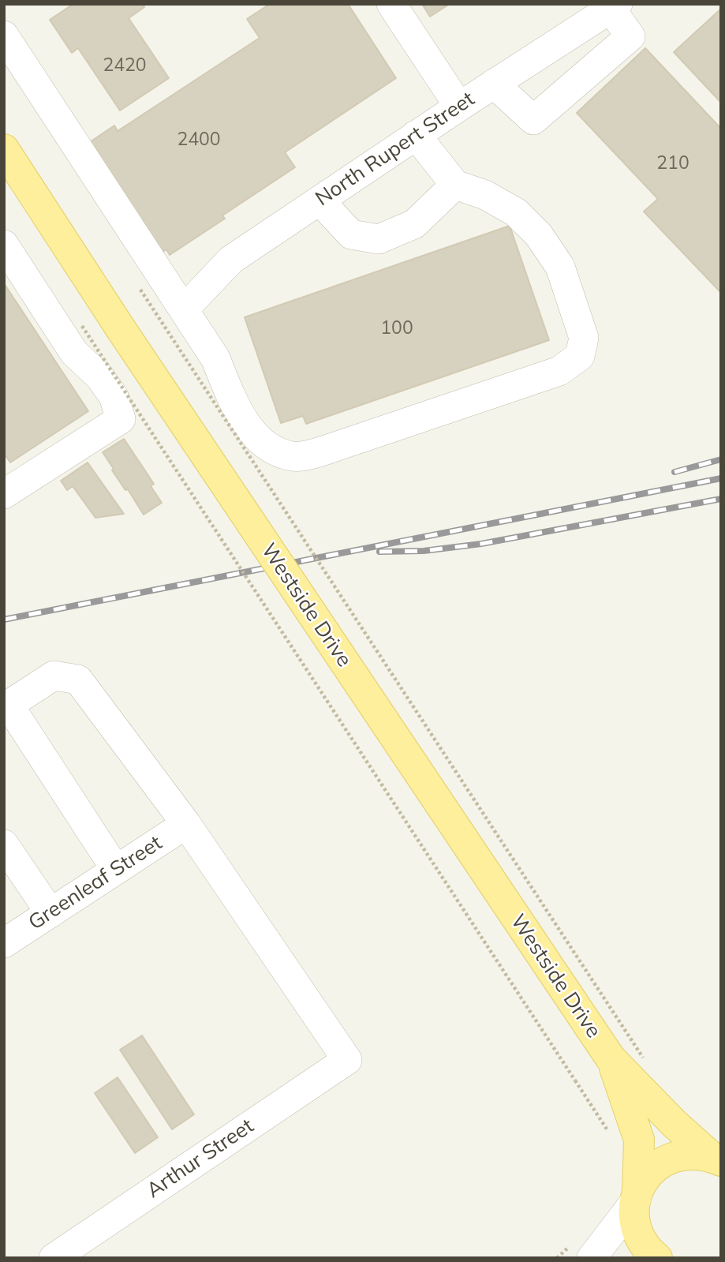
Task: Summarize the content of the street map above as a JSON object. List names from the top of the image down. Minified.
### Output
{"streets":{"main road":["Westside Drive"],"street":["North Rupert Street","Greenleaf Street","Arthur Street"]},"crossings":[["Greenleaf Street","Arthur Street"]],"house_numbers":["2420","2400","210","100"]}
